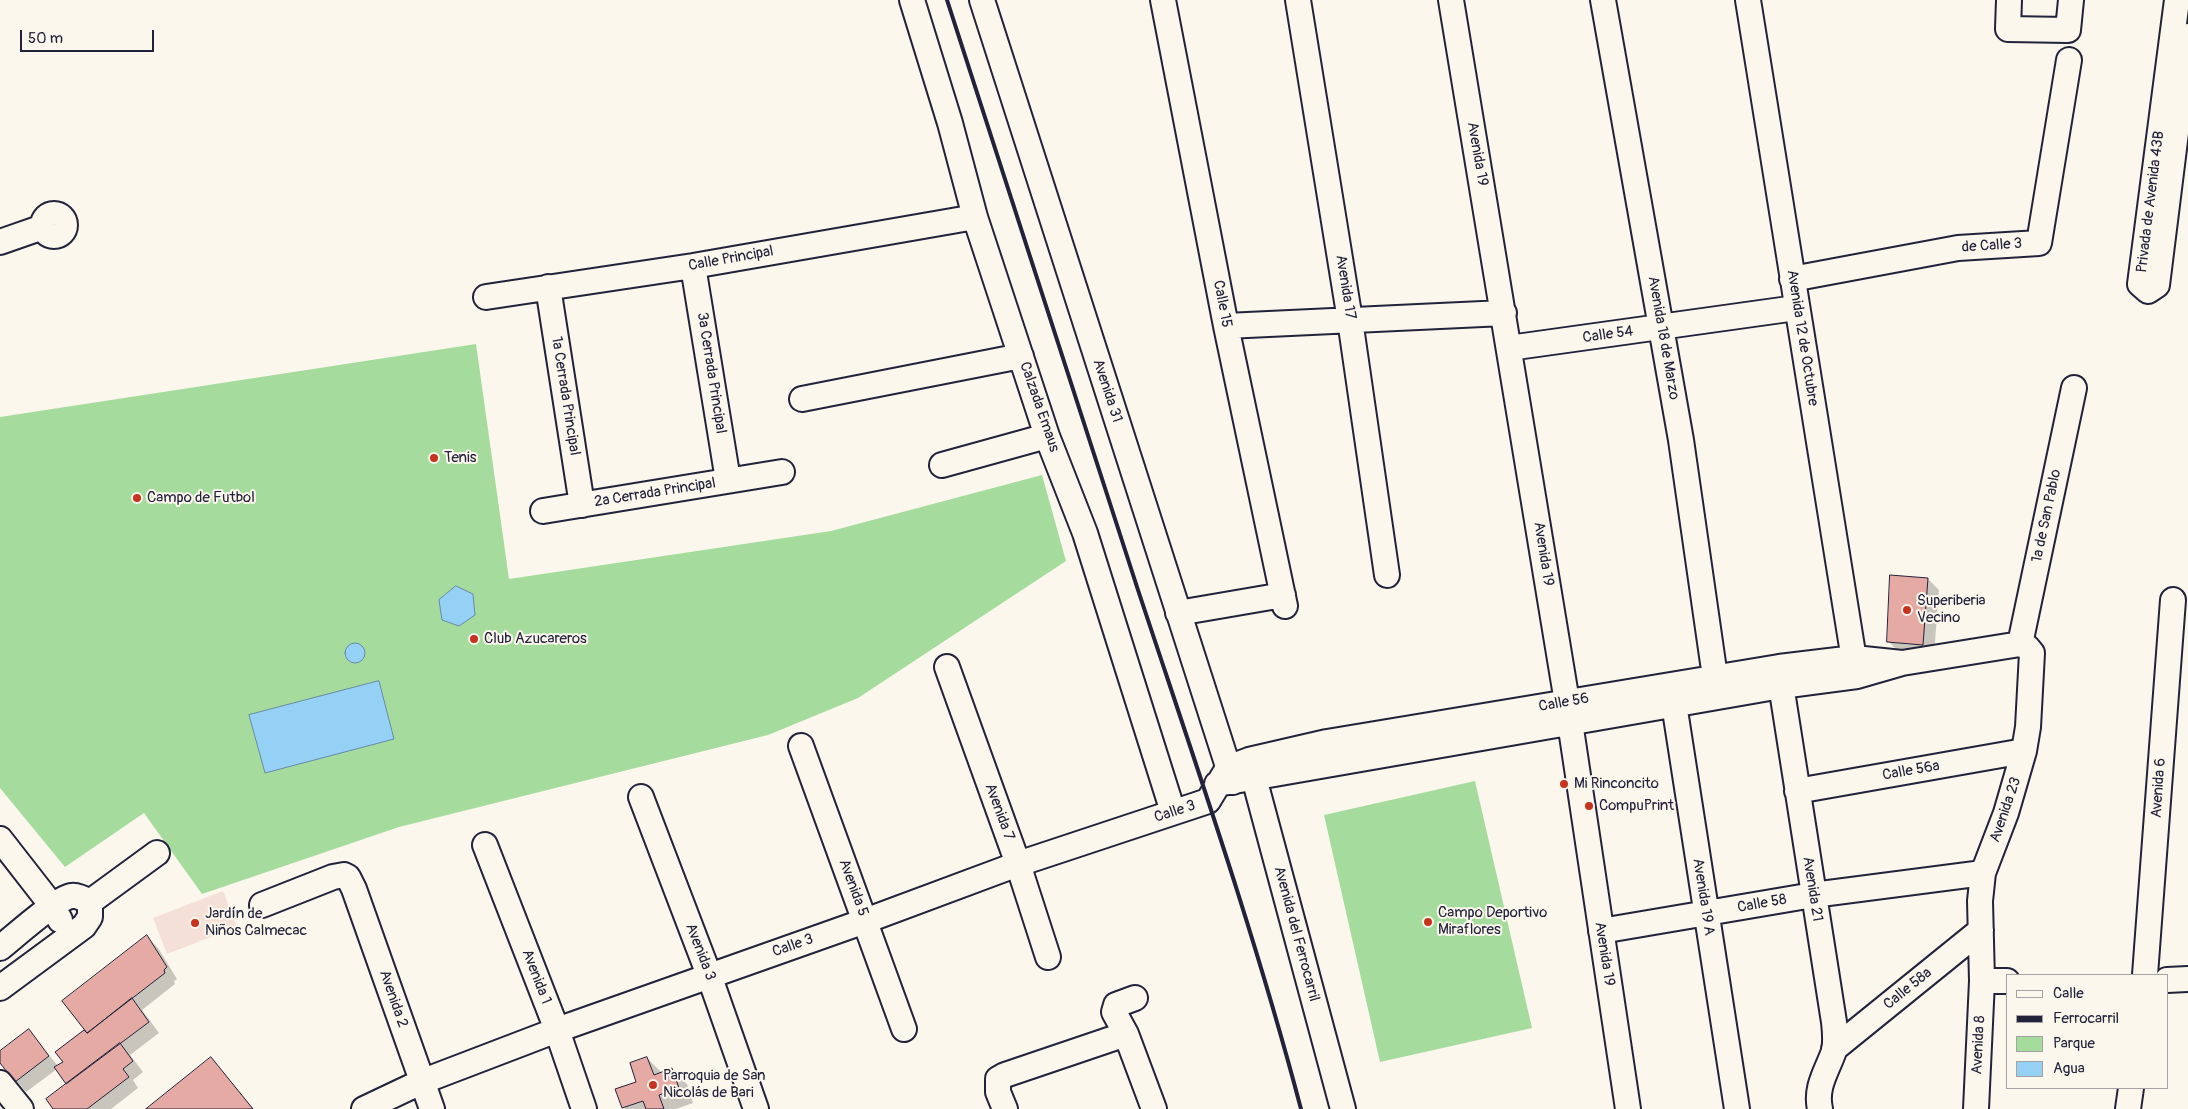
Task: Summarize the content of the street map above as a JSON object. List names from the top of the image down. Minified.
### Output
{"streets":{"street":["Avenida 19","Privada de Avenida 43B","de Calle 3","Calle Principal","Avenida 17","Calle 15","Calle 54","Avenida 18 de Marzo","Avenida 12 de Octubre","3a Cerrada Principal","Avenida 31","1a Cerrada Principal","Calzada Emaus","2a Cerrada Principal","1a de San Pablo","Calle 56","Calle 56a","Avenida 6","Avenida 23","Avenida 7","Calle 3","Avenida 5","Avenida 21","Avenida 19 A","Calle 58","Avenida del Ferrocarril","Avenida 3","Avenida 1","Calle 58a","Avenida 2","Avenida 8"]},"crossings":[["Avenida 19","Calle 54"],["Avenida 19","Calle 56"],["Avenida 19","Calle 58"],["de Calle 3","Avenida 12 de Octubre"],["Calle Principal","3a Cerrada Principal"],["Calle Principal","1a Cerrada Principal"],["Calle Principal","Calzada Emaus"],["Calle 15","Avenida 31"],["Calle 54","Avenida 18 de Marzo"],["Calle 54","Avenida 12 de Octubre"],["Avenida 18 de Marzo","Calle 56"],["Avenida 12 de Octubre","Calle 56"],["3a Cerrada Principal","2a Cerrada Principal"],["Avenida 31","Calle 56"],["Avenida 31","Calle 3"],["Avenida 31","Avenida del Ferrocarril"],["1a Cerrada Principal","2a Cerrada Principal"],["Calzada Emaus","Calle 3"],["1a de San Pablo","Calle 56"],["1a de San Pablo","Avenida 23"],["Calle 56","Avenida 23"],["Calle 56","Calle 3"],["Calle 56","Avenida 21"],["Calle 56","Avenida 19 A"],["Calle 56","Avenida del Ferrocarril"],["Calle 56a","Avenida 23"],["Calle 56a","Avenida 21"],["Avenida 23","Calle 58"],["Avenida 23","Calle 58a"],["Avenida 23","Avenida 8"],["Avenida 7","Calle 3"],["Calle 3","Avenida 5"],["Calle 3","Avenida del Ferrocarril"],["Calle 3","Avenida 3"],["Calle 3","Avenida 1"],["Calle 3","Avenida 2"],["Avenida 21","Calle 58"],["Avenida 21","Calle 58a"],["Avenida 19 A","Calle 58"]],"places":["Tenis","Campo de Futbol","Superiberia Vecino","Club Azucareros","Mi Rinconcito","CompuPrint","Campo Deportivo Miraflores","Jardín de Niños Calmecac","Parroquia de San Nicolás de Bari"],"legend":["Calle","Ferrocarril","Parque","Agua"],"scale_bar":"50 m"}
